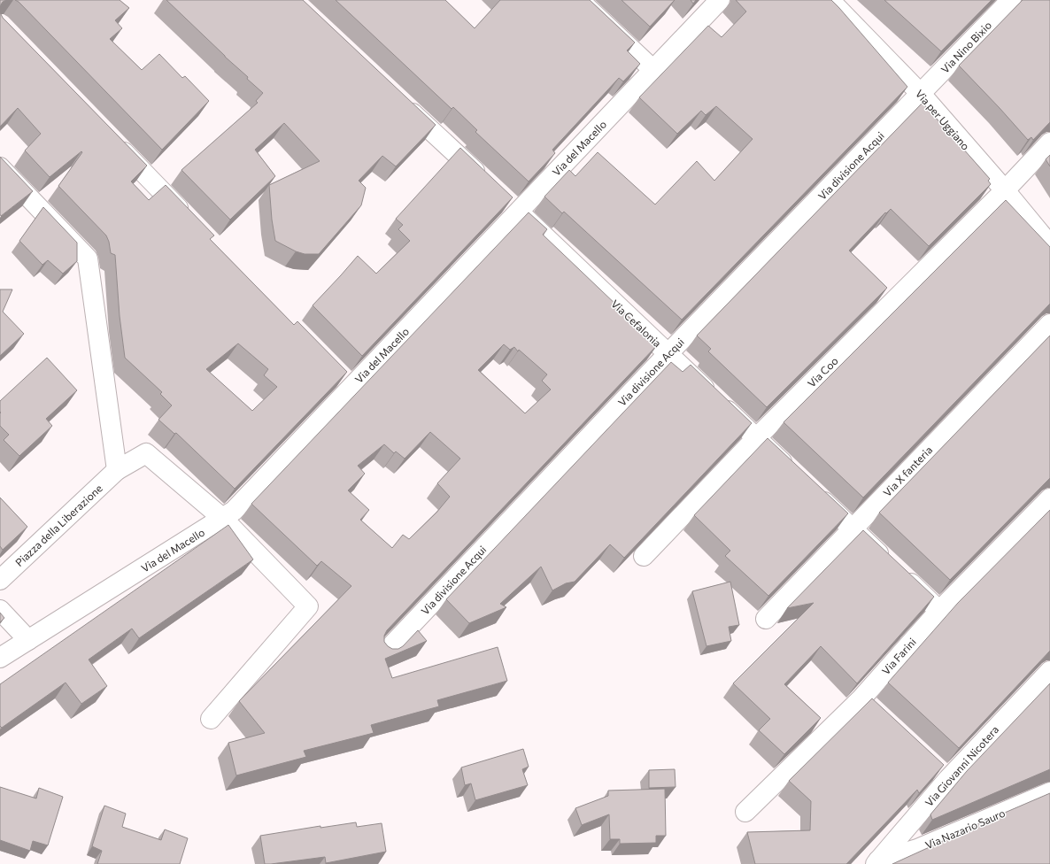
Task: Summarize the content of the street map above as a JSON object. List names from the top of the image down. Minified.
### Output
{"streets":{"street":["Via Nino Bixio","Via per Uggiano","Via del Macello","Via divisione Acqui","Via Cefalonia","Via Coo","Via X fanteria","Piazza della Liberazione","Via Farini","Via Giovanni Nicotera","Via Nazario Sauro"]},"crossings":[["Via Nino Bixio","Via per Uggiano"],["Via Nino Bixio","Via divisione Acqui"],["Via per Uggiano","Via divisione Acqui"],["Via per Uggiano","Via Coo"],["Via del Macello","Via Cefalonia"],["Via del Macello","Piazza della Liberazione"],["Via divisione Acqui","Via Cefalonia"],["Via Cefalonia","Via Coo"],["Via Giovanni Nicotera","Via Nazario Sauro"]]}
